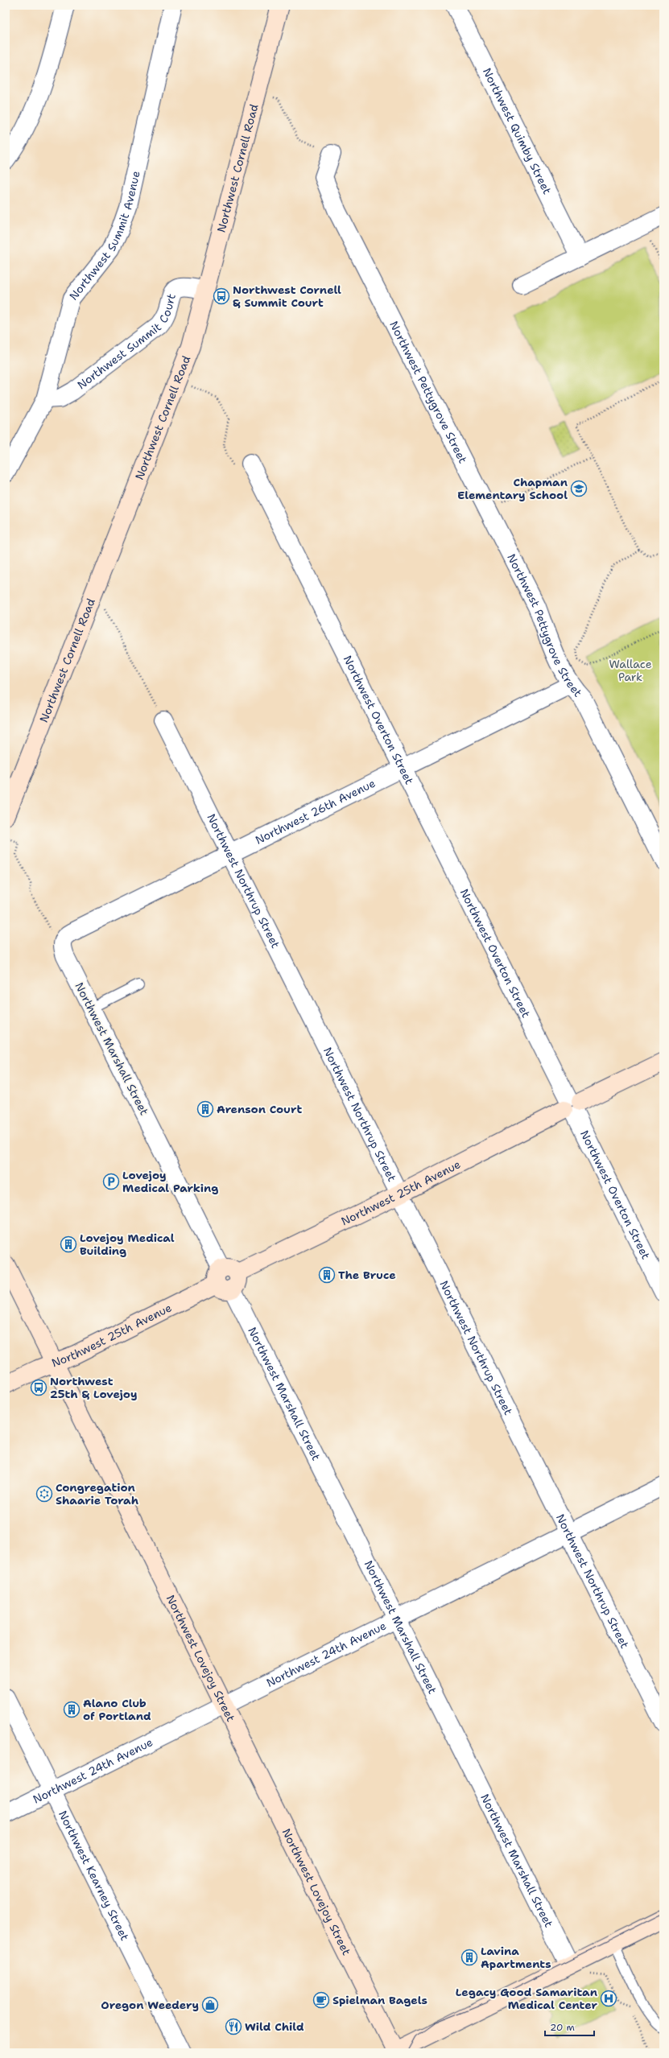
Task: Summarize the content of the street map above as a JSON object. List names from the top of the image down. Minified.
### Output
{"streets":{"main road":["Northwest Cornell Road","Northwest 25th Avenue","Northwest Lovejoy Street"],"street":["Northwest Quimby Street","Northwest Summit Avenue","Northwest Summit Court","Northwest Pettygrove Street","Northwest Overton Street","Northwest 26th Avenue","Northwest Northrup Street","Northwest Marshall Street","Northwest 24th Avenue","Northwest Kearney Street"]},"crossings":[["Northwest Cornell Road","Northwest Summit Court"],["Northwest Summit Avenue","Northwest Summit Court"],["Northwest Pettygrove Street","Northwest 26th Avenue"],["Northwest Overton Street","Northwest 26th Avenue"],["Northwest Overton Street","Northwest 25th Avenue"],["Northwest 26th Avenue","Northwest Northrup Street"],["Northwest 26th Avenue","Northwest Marshall Street"],["Northwest Northrup Street","Northwest 25th Avenue"],["Northwest Northrup Street","Northwest 24th Avenue"],["Northwest Marshall Street","Northwest 25th Avenue"],["Northwest Marshall Street","Northwest 24th Avenue"],["Northwest 25th Avenue","Northwest Lovejoy Street"],["Northwest 24th Avenue","Northwest Lovejoy Street"],["Northwest 24th Avenue","Northwest Kearney Street"]],"parks":["Wallace Park"],"places":{"bus stop":["Northwest Cornell & Summit Court","Northwest 25th & Lovejoy"],"school or university":["Chapman Elementary School"],"building":["Arenson Court","Lovejoy Medical Building","The Bruce","Alano Club of Portland","Lavina Apartments"],"parking":["Lovejoy Medical Parking"],"synagogue":["Congregation Shaarie Torah"],"hospital":["Legacy Good Samaritan Medical Center"],"cafe":["Spielman Bagels"],"shop":["Oregon Weedery"],"restaurant":["Wild Child"]},"scale_bar":"20 m"}
